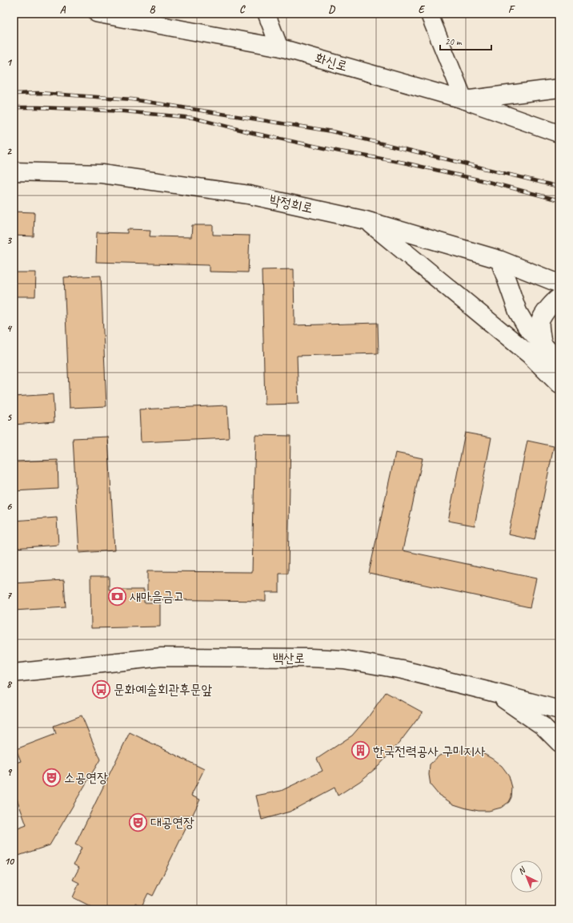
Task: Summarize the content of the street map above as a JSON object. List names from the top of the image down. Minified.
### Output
{"streets":{"street":["화신로","박정희로","백산로"]},"places":{"bank":["새마을금고"],"bus stop":["문화예술회관후문앞"],"building":["한국전력공사 구미지사"],"theatre":["소공연장","대공연장"]},"scale_bar":"20 m","north":"top left","grid":{"columns":["A","B","C","D","E","F"],"rows":["1","2","3","4","5","6","7","8","9","10"]}}
